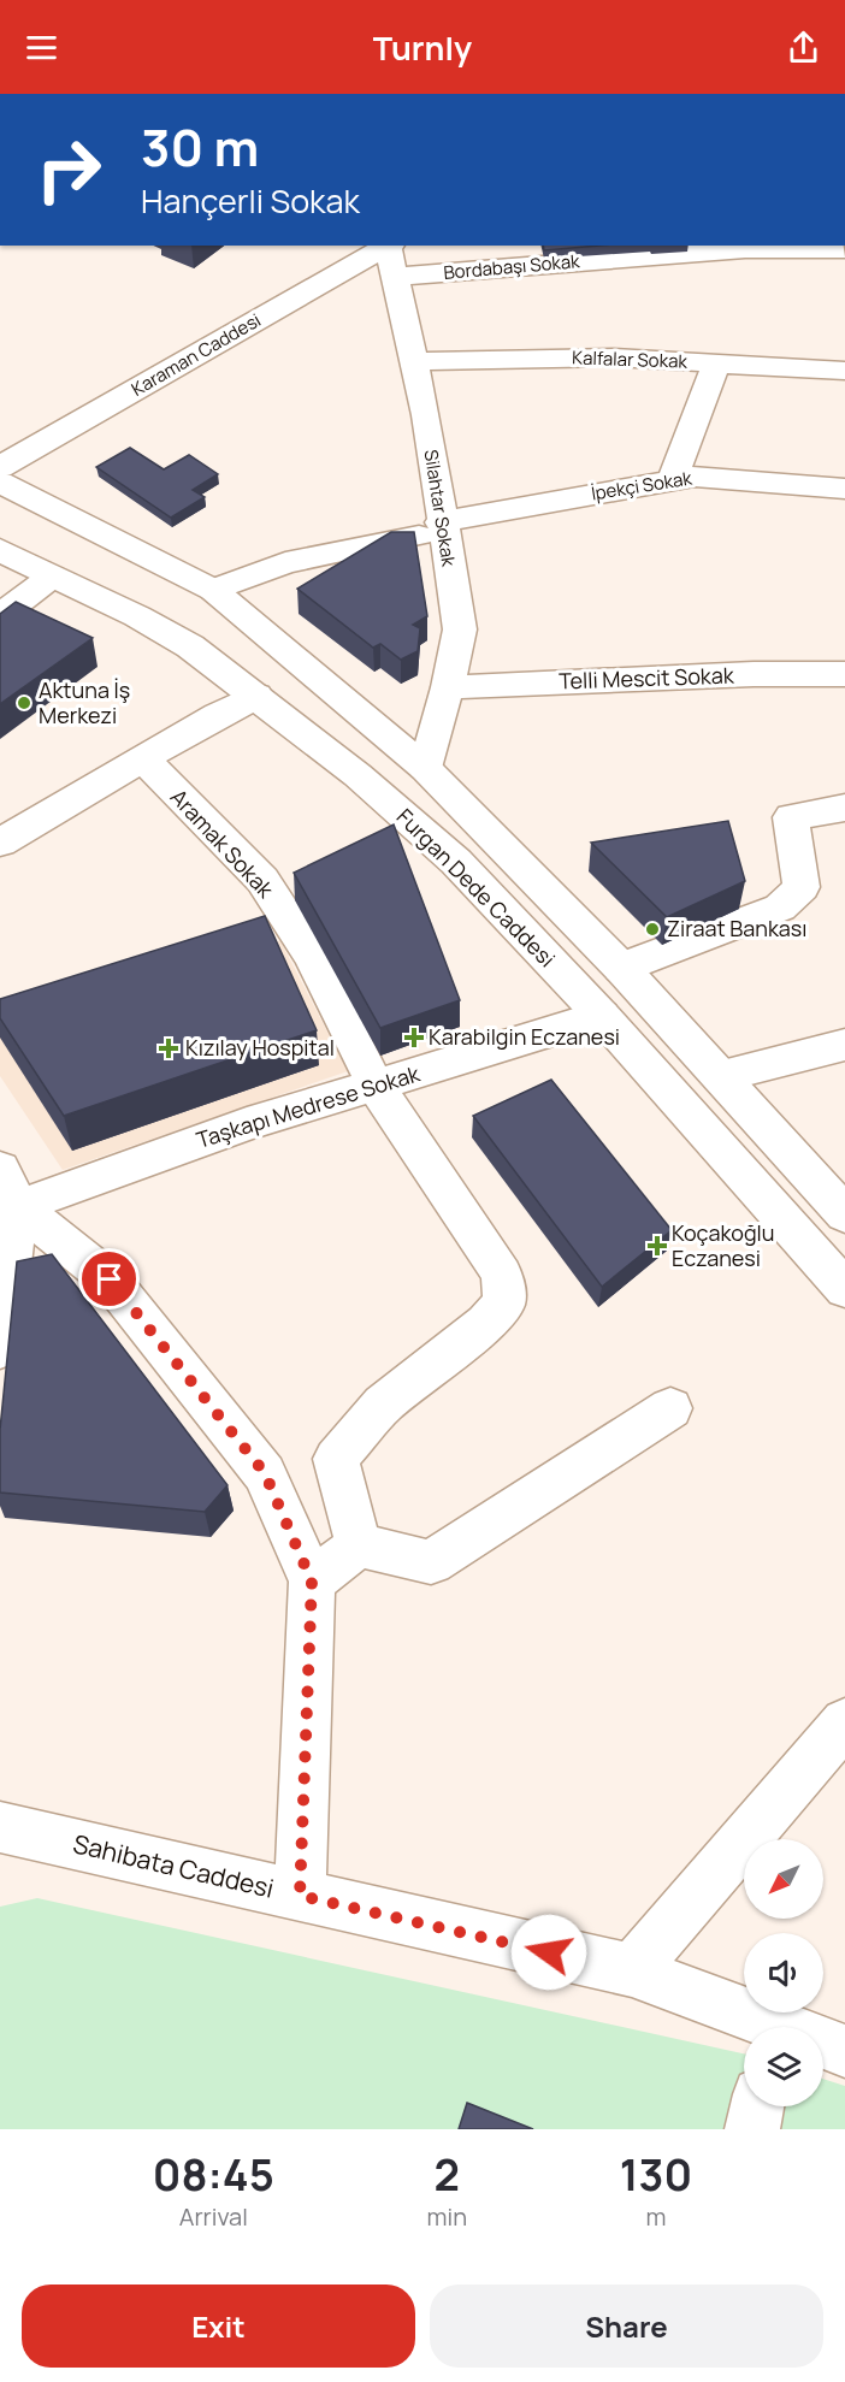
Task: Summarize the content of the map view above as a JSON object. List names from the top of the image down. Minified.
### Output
{"streets":{"street":["Bordabaşı Sokak","Karaman Caddesi","Kalfalar Sokak","İpekçi Sokak","Silahtar Sokak","Telli Mescit Sokak","Aramak Sokak","Furgan Dede Caddesi","Taşkapı Medrese Sokak","Sahibata Caddesi"]},"crossings":[["Bordabaşı Sokak","Silahtar Sokak"],["Karaman Caddesi","Silahtar Sokak"],["Kalfalar Sokak","Silahtar Sokak"],["İpekçi Sokak","Silahtar Sokak"],["Silahtar Sokak","Telli Mescit Sokak"],["Aramak Sokak","Taşkapı Medrese Sokak"],["Furgan Dede Caddesi","Taşkapı Medrese Sokak"]],"places":{"other":["Aktuna İş Merkezi","Ziraat Bankası"],"health":["Karabilgin Eczanesi","Kızılay Hospital","Koçakoğlu Eczanesi"]},"north":"bottom left","page":{"header":"Turnly","turn":["30 m","Hançerli Sokak"],"eta":["08:45","Arrival","2","min","130","m"],"buttons":["Exit","Share"]}}
